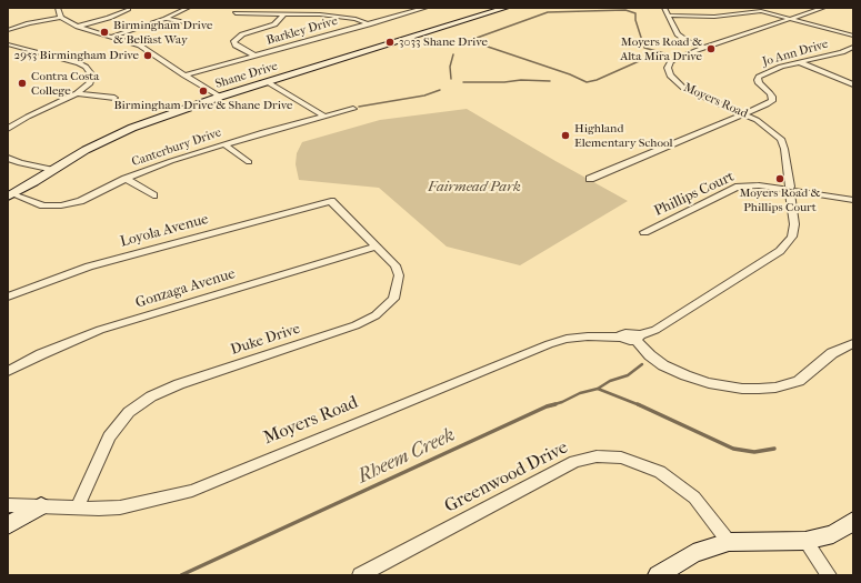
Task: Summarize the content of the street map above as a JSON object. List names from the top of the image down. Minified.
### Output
{"streets":{"street":["Barkley Drive","Jo Ann Drive","Shane Drive","Moyers Road","Canterbury Drive","Phillips Court","Loyola Avenue","Gonzaga Avenue","Duke Drive","Greenwood Drive"]},"crossings":[["Jo Ann Drive","Moyers Road"],["Shane Drive","Canterbury Drive"],["Moyers Road","Phillips Court"],["Moyers Road","Duke Drive"],["Loyola Avenue","Duke Drive"],["Gonzaga Avenue","Duke Drive"]],"water":["Rheem Creek"],"parks":["Fairmead Park"],"places":["Birmingham Drive & Belfast Way","3033 Shane Drive","Moyers Road & Alta Mira Drive","2953 Birmingham Drive","Contra Costa College","Birmingham Drive & Shane Drive","Highland Elementary School","Moyers Road & Phillips Court"]}
